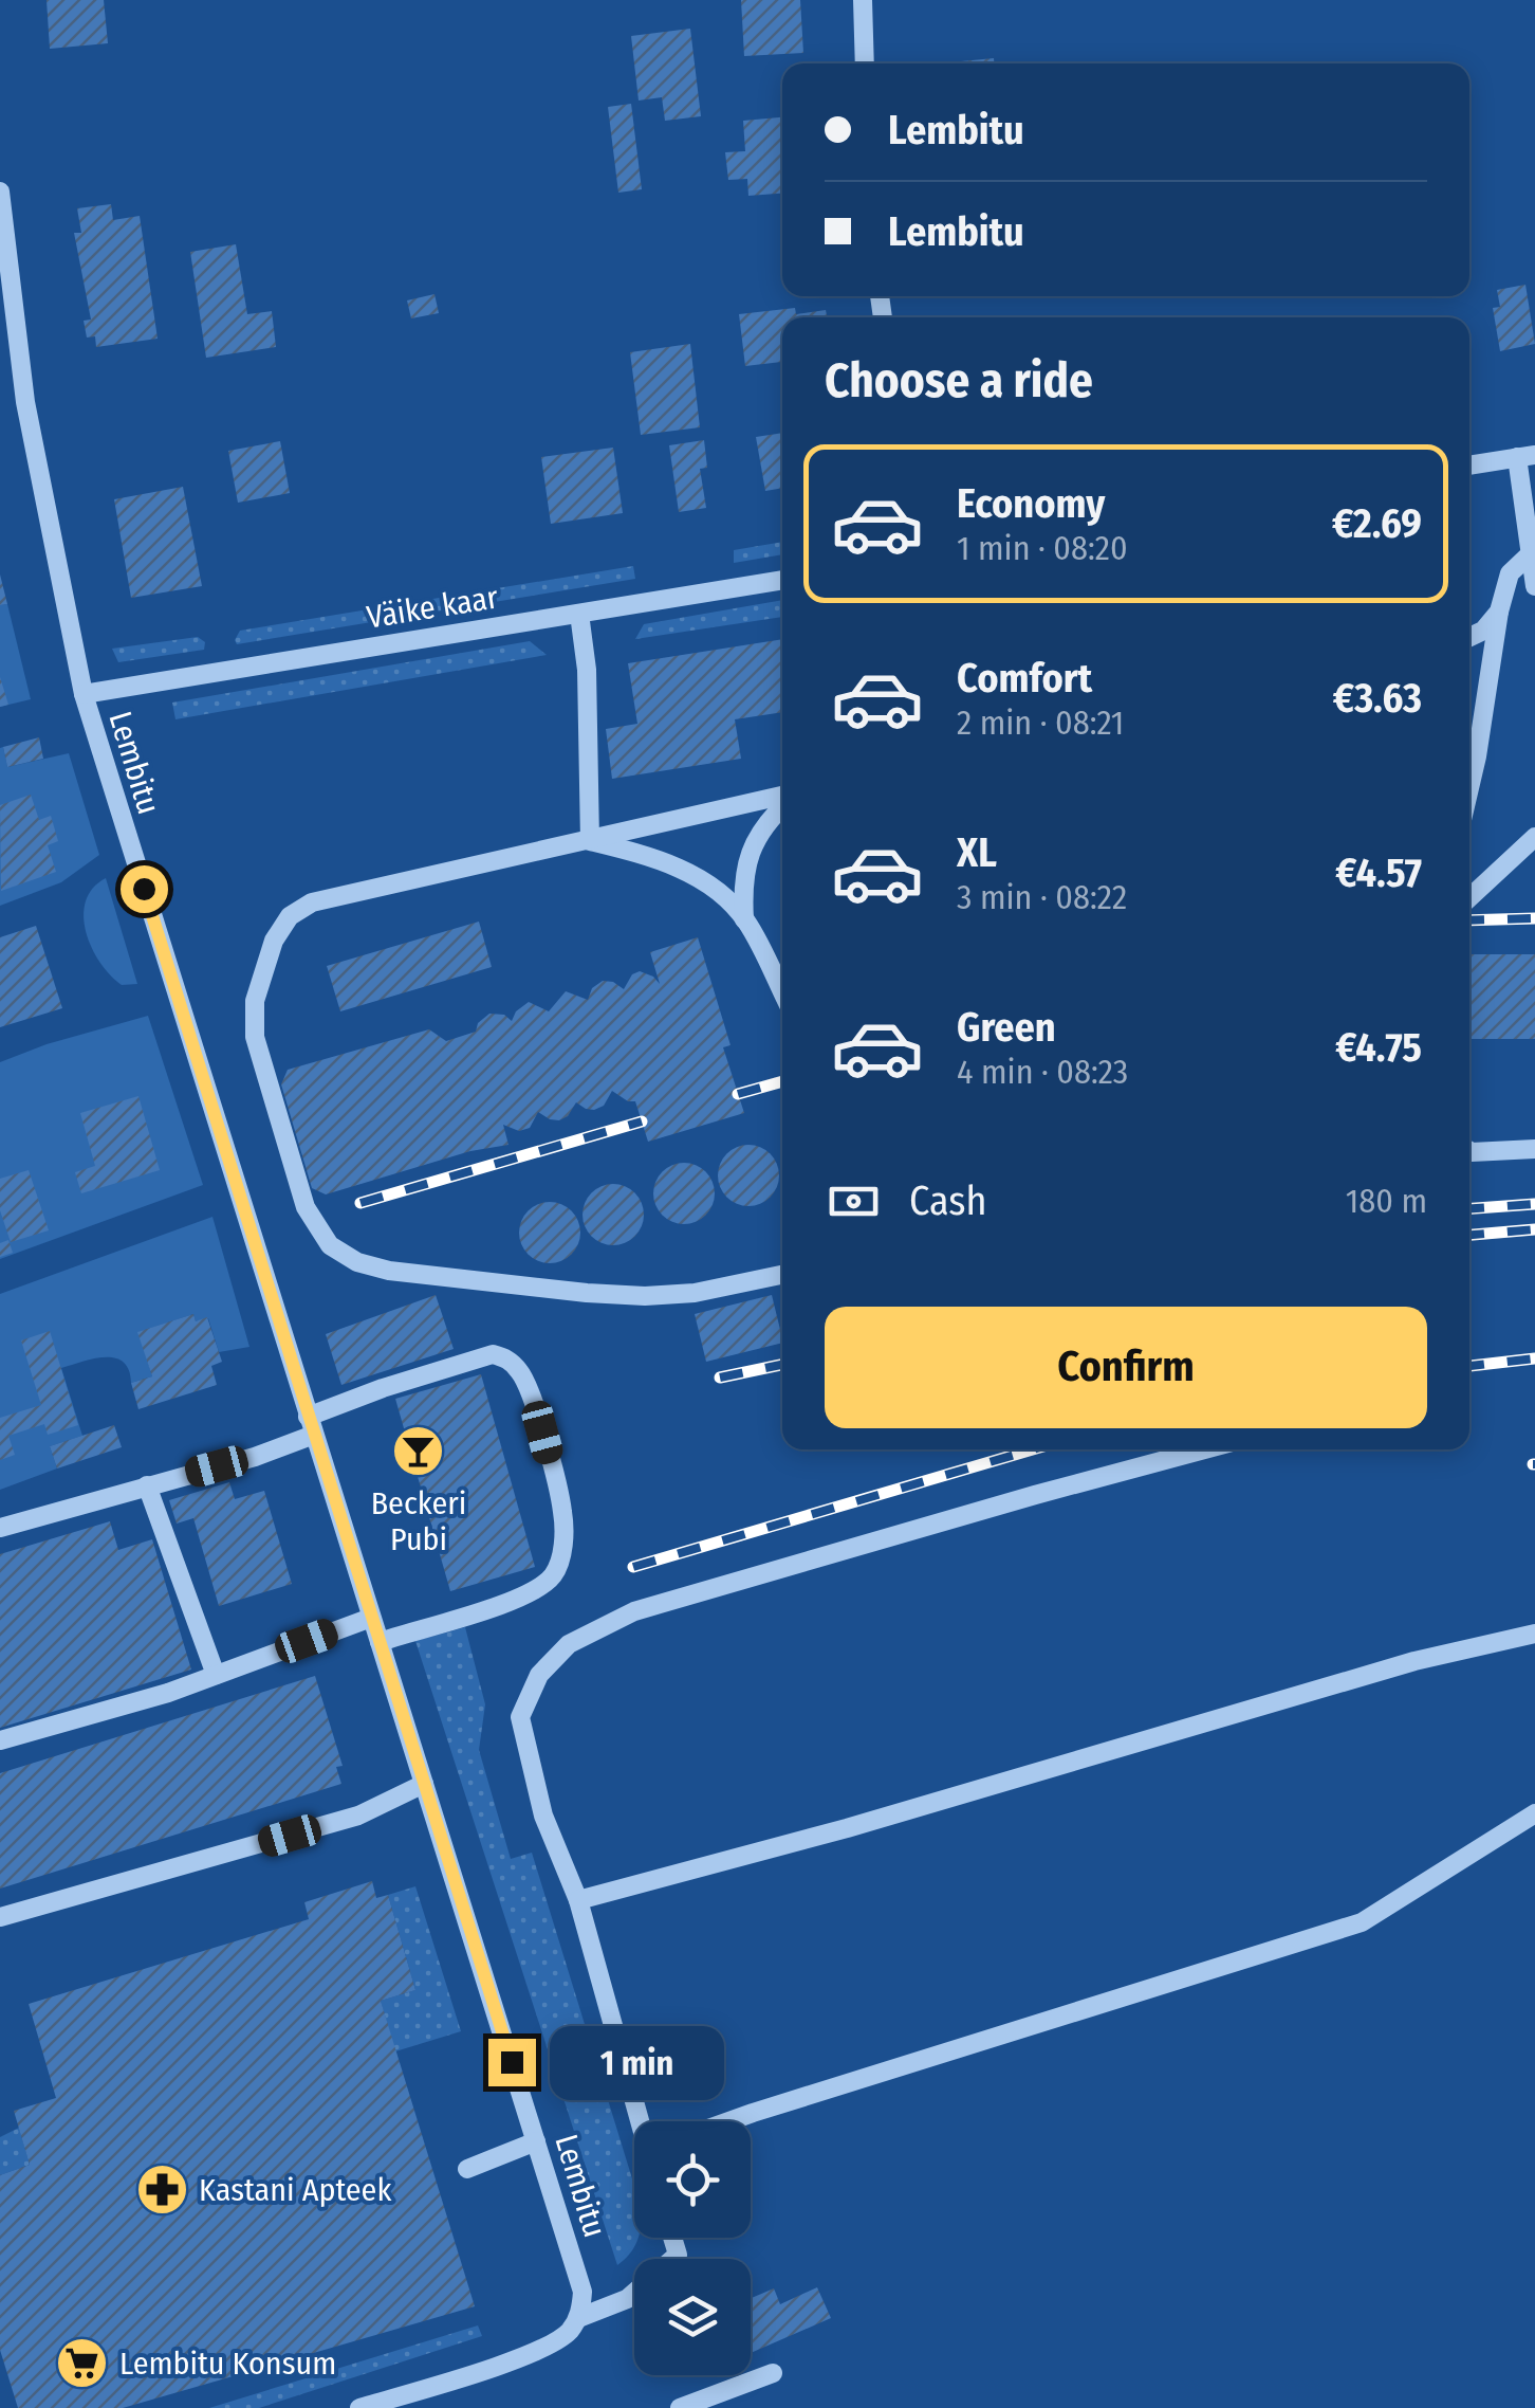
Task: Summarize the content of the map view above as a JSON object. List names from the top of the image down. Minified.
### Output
{"streets":{"street":["Väike kaar","Lembitu"]},"crossings":[["Väike kaar","Lembitu"]],"places":{"bar":["Beckeri Pubi"],"pharmacy":["Kastani Apteek"],"supermarket":["Lembitu Konsum"]},"page":{"banner":["Lembitu","Lembitu"],"heading":"Choose a ride","list":[{"name":"Economy","note":"1 min · 08:20","value":"€2.69"},{"name":"Comfort","note":"2 min · 08:21","value":"€3.63"},{"name":"XL","note":"3 min · 08:22","value":"€4.57"},{"name":"Green","note":"4 min · 08:23","value":"€4.75"}],"pay":["Cash","180 m"],"buttons":"Confirm","bubble":"1 min"}}
